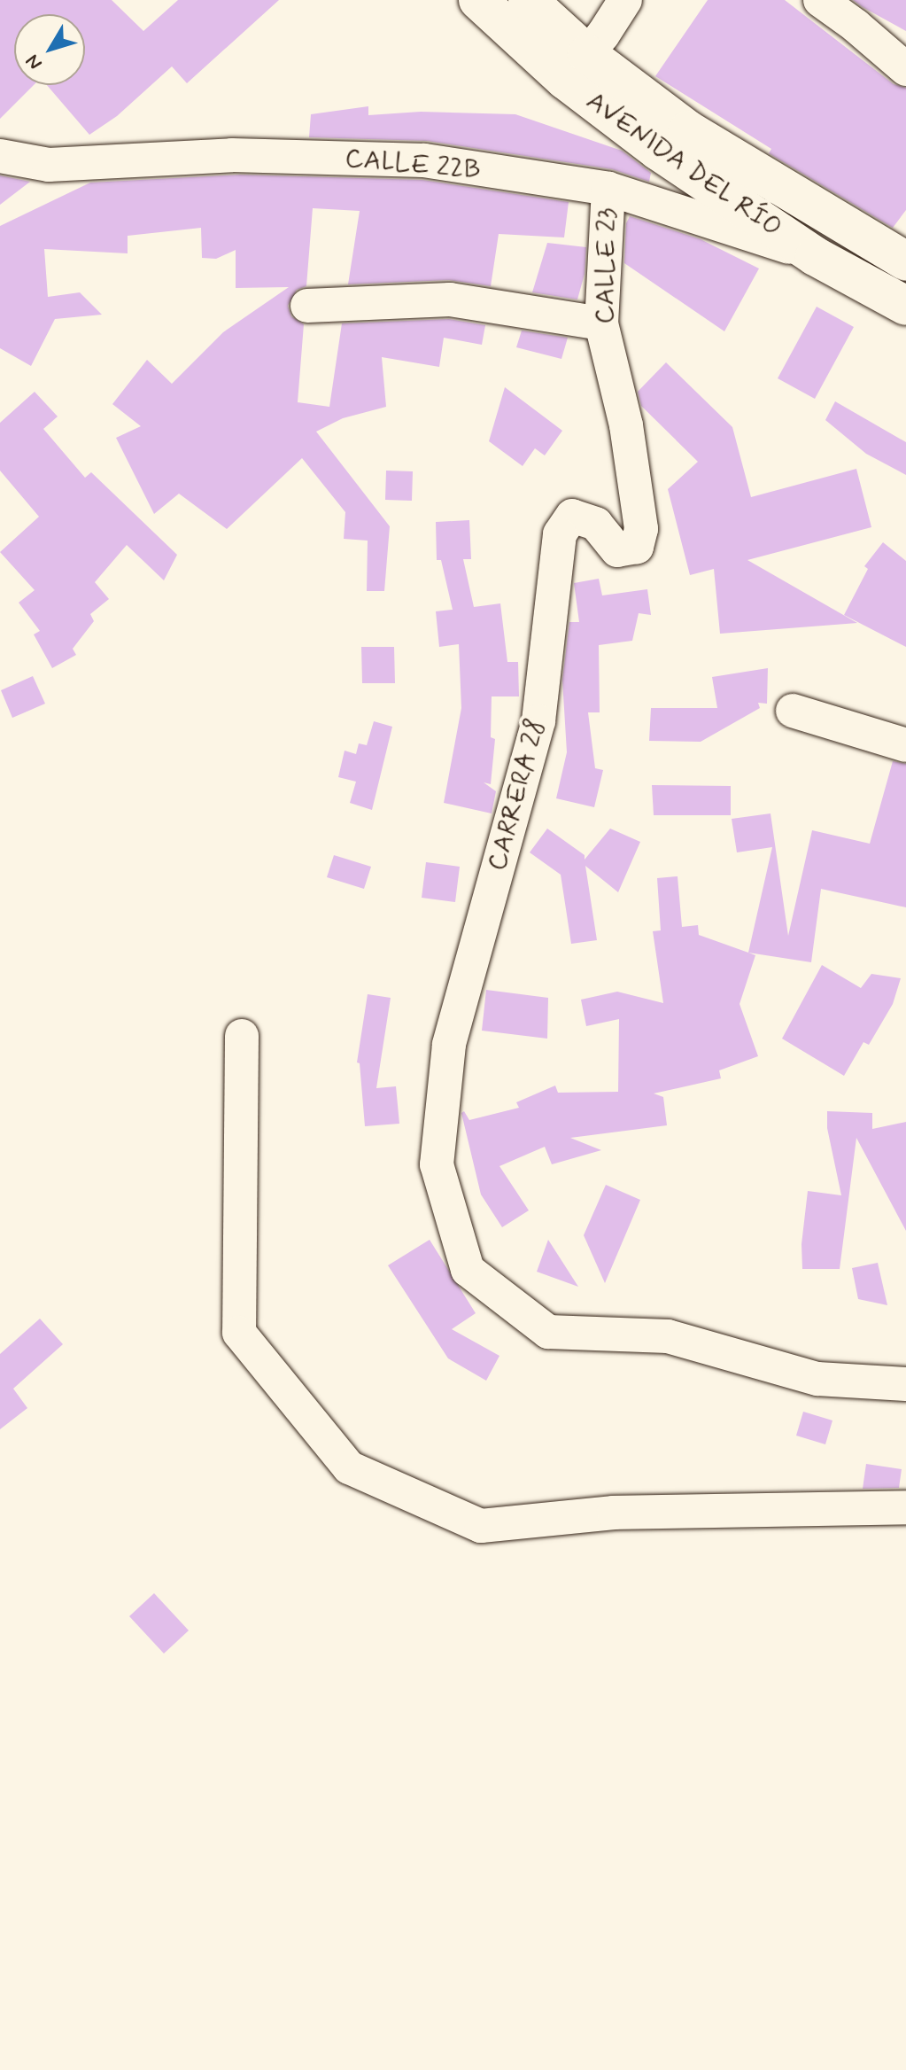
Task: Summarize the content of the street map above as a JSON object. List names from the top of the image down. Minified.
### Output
{"streets":{"main road":["AVENIDA DEL RÍO"],"street":["CALLE 22B","CALLE 23","CARRERA 28"]},"crossings":[["CALLE 22B","AVENIDA DEL RÍO"],["CALLE 22B","CALLE 23"],["CALLE 23","CARRERA 28"]],"north":"bottom left"}
